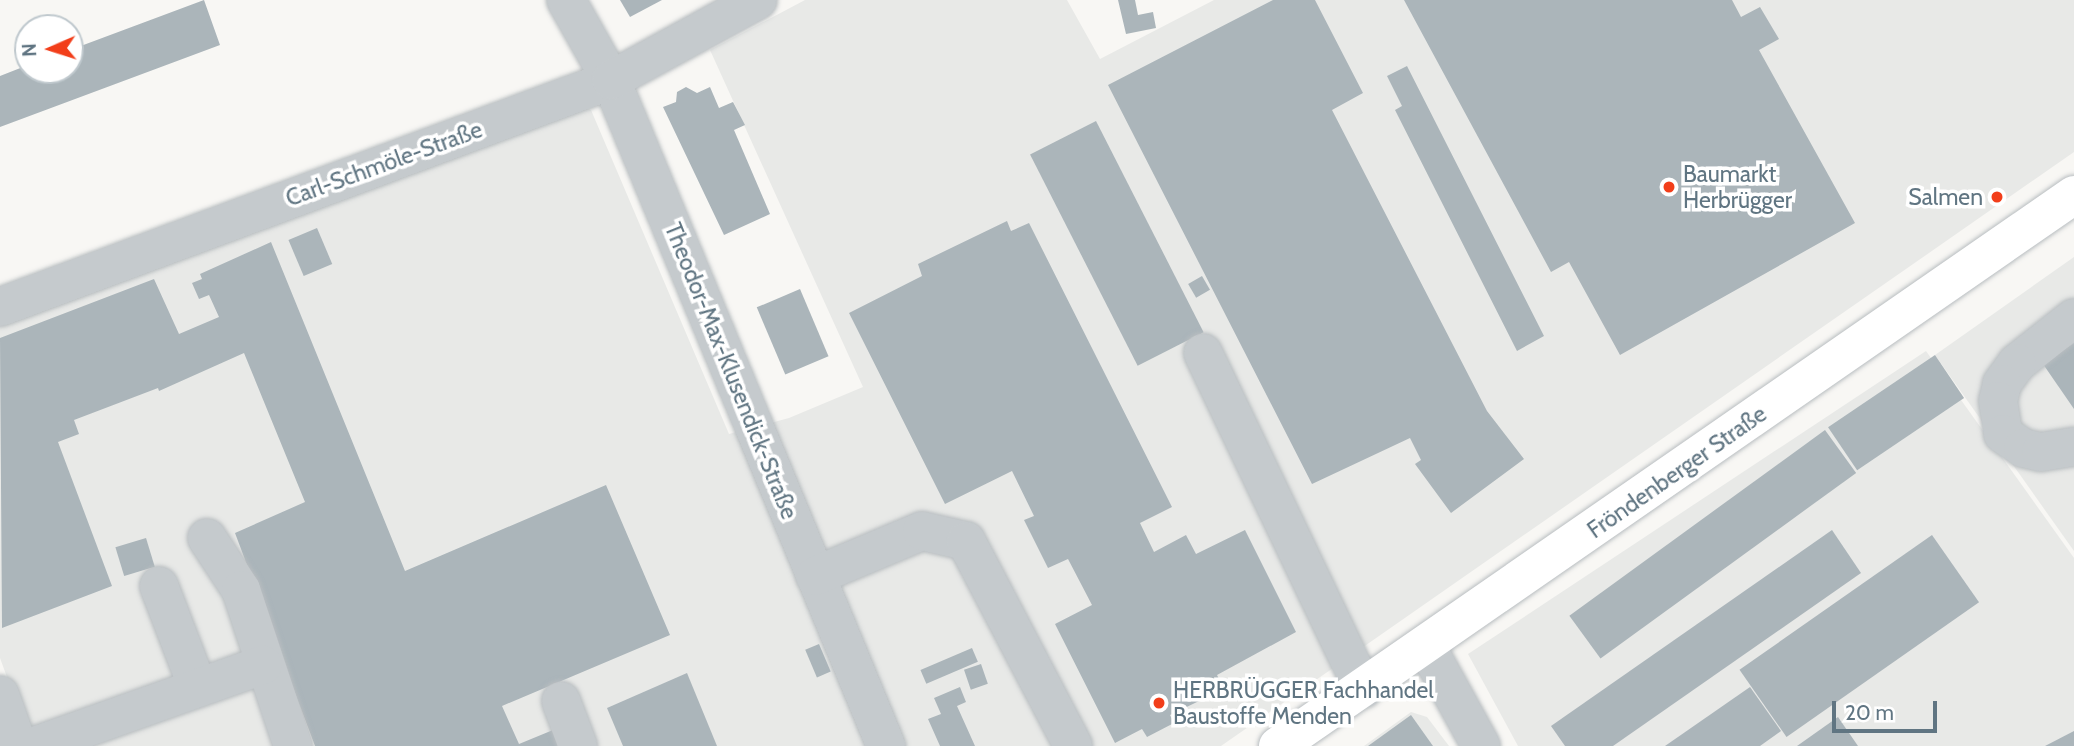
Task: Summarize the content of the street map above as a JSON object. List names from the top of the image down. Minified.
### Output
{"streets":{"main road":["Fröndenberger Straße"],"street":["Carl-Schmöle-Straße","Theodor-Max-Klusendick-Straße"]},"crossings":[["Carl-Schmöle-Straße","Theodor-Max-Klusendick-Straße"]],"places":["Baumarkt Herbrügger","Salmen","HERBRÜGGER Fachhandel Baustoffe Menden"],"scale_bar":"20 m","north":"left"}
